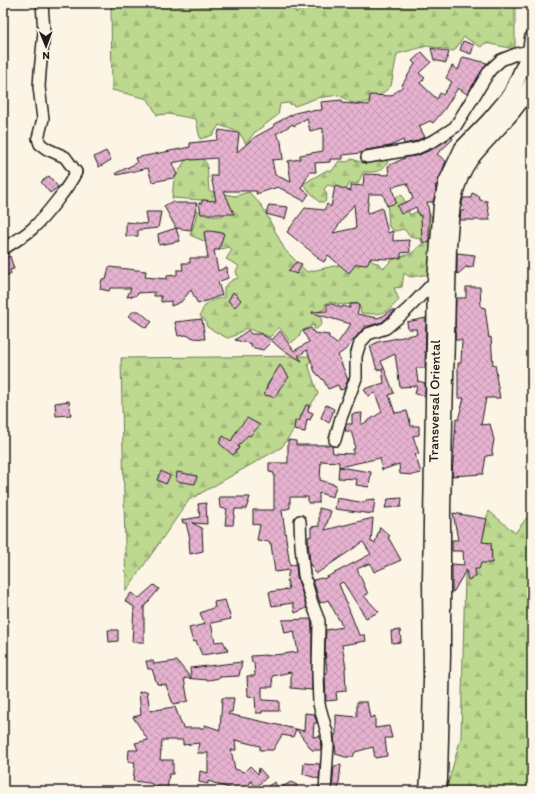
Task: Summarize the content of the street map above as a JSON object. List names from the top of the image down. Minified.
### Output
{"streets":{"main road":["Transversal Oriental"]},"north":"bottom"}
